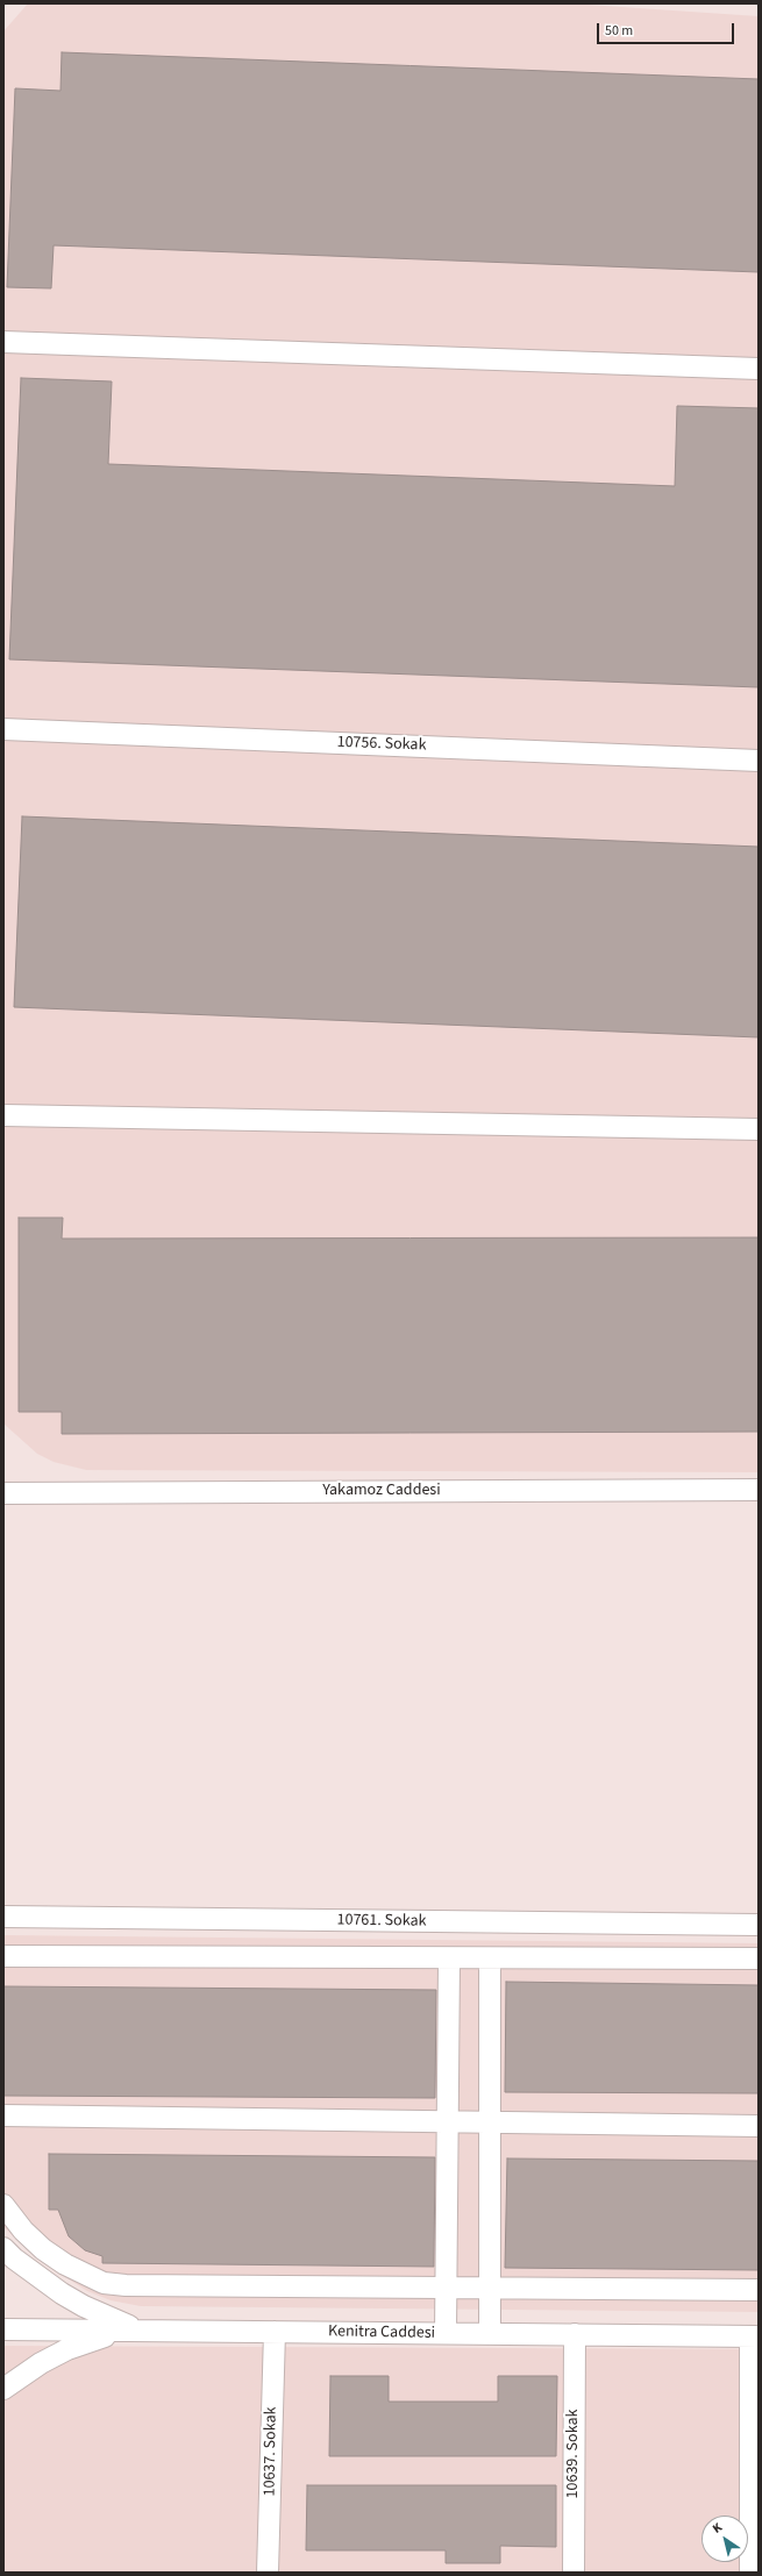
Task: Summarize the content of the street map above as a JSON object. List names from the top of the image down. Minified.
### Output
{"streets":{"street":["10756. Sokak","Yakamoz Caddesi","10761. Sokak","Kenitra Caddesi","10637. Sokak","10639. Sokak"]},"crossings":[["Kenitra Caddesi","10637. Sokak"],["Kenitra Caddesi","10639. Sokak"]],"scale_bar":"50 m","north":"top left"}
